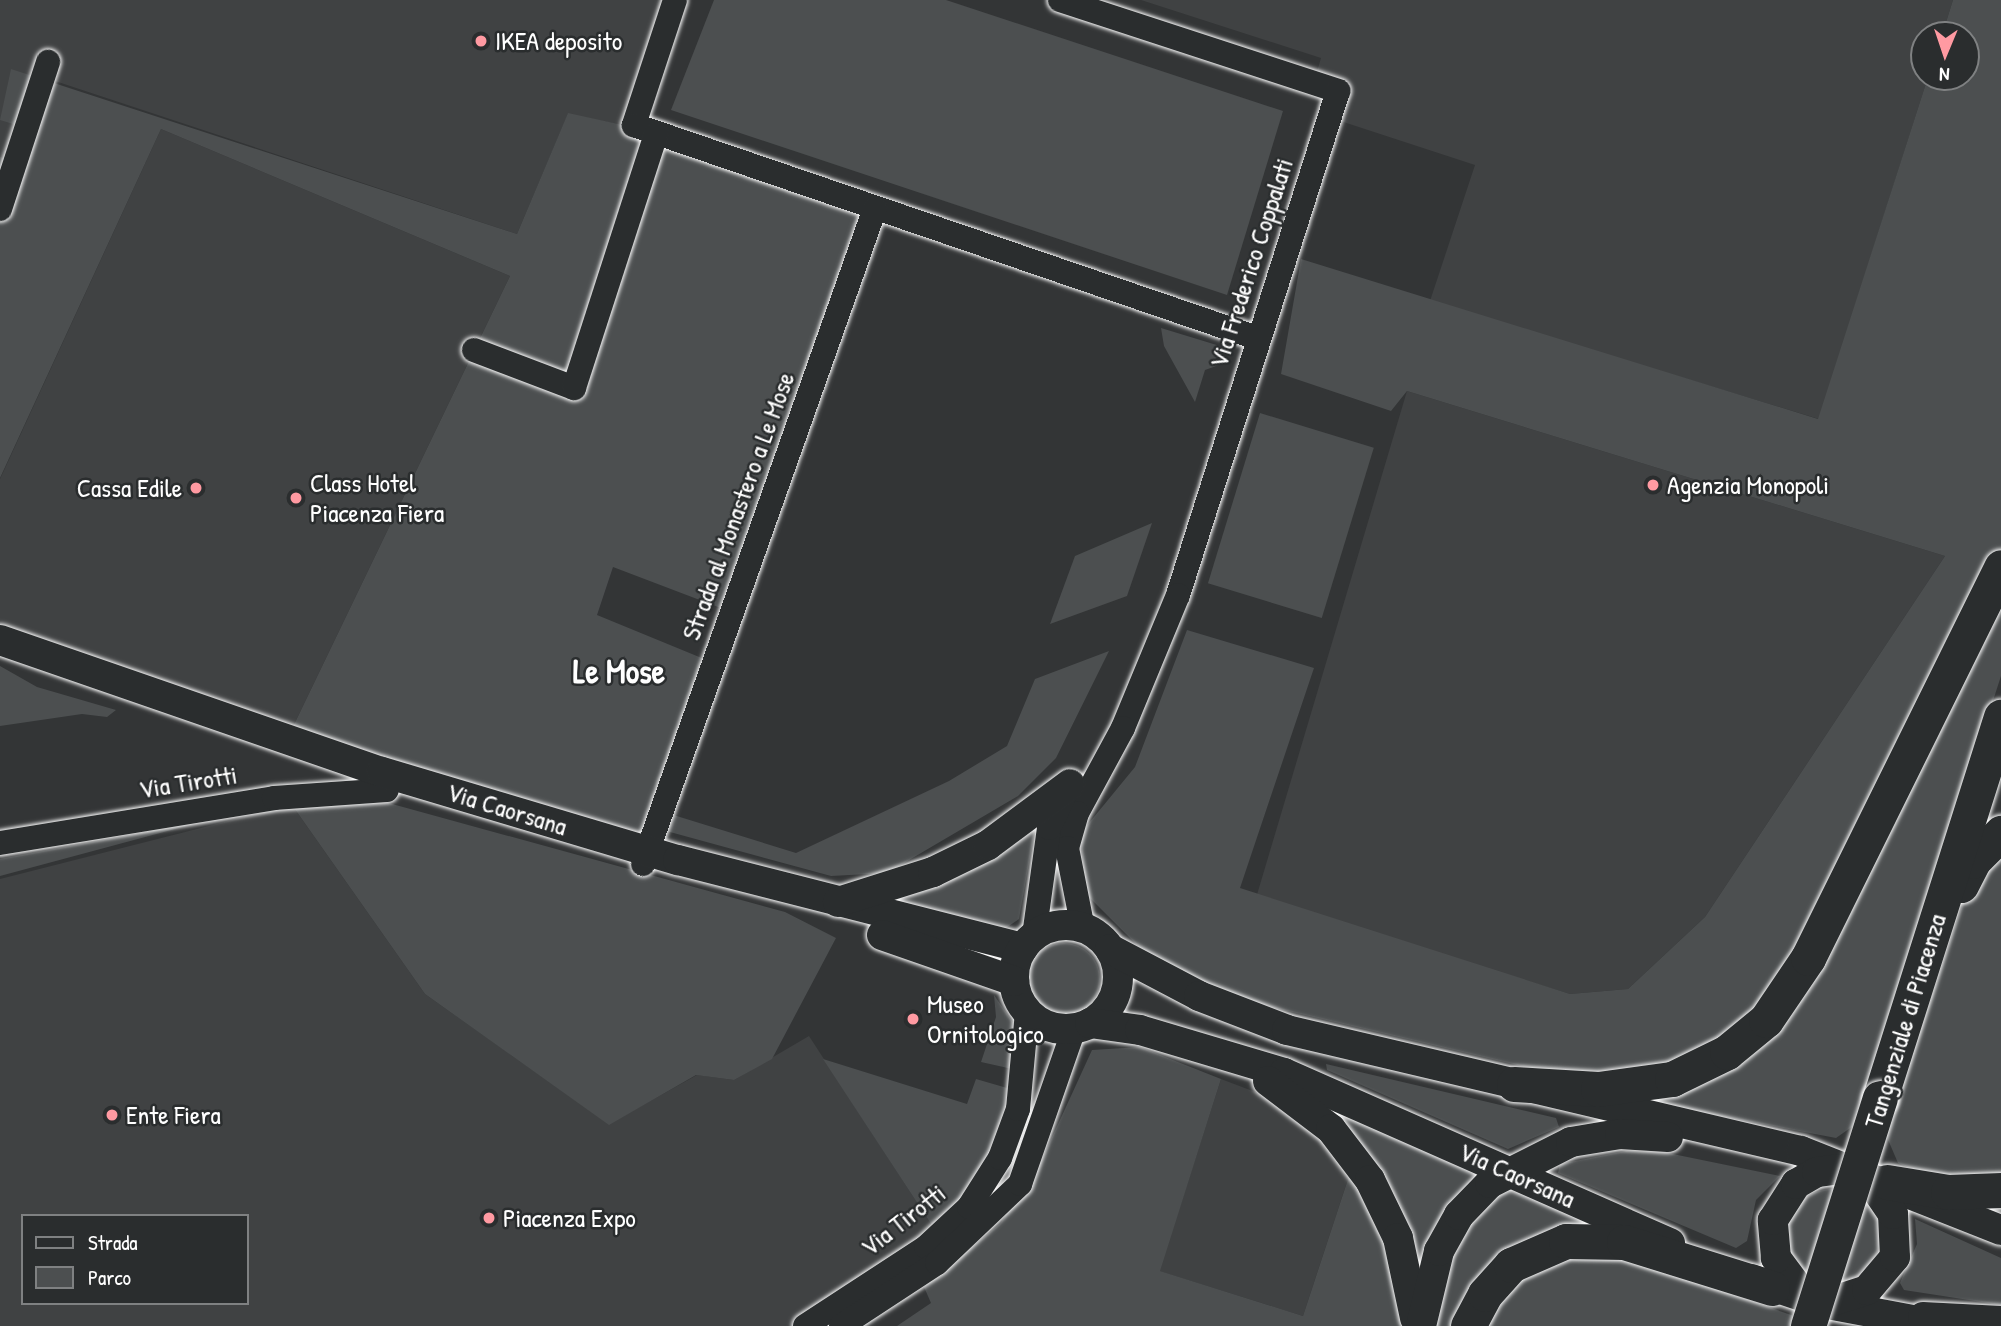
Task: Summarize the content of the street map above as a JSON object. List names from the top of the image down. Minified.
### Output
{"streets":{"highway":["Tangenziale di Piacenza"],"main road":["Via Caorsana"],"street":["Via Frederico Coppalati","Strada al Monastero a Le Mose","Via Tirotti"]},"crossings":[["Via Frederico Coppalati","Via Tirotti"],["Via Frederico Coppalati","Via Caorsana"],["Strada al Monastero a Le Mose","Via Caorsana"],["Via Tirotti","Via Caorsana"],["Via Caorsana","Tangenziale di Piacenza"]],"districts":["Le Mose"],"places":["IKEA deposito","Agenzia Monopoli","Cassa Edile","Class Hotel Piacenza Fiera","Museo Ornitologico","Ente Fiera","Piacenza Expo"],"legend":["Strada","Parco"],"north":"bottom"}
